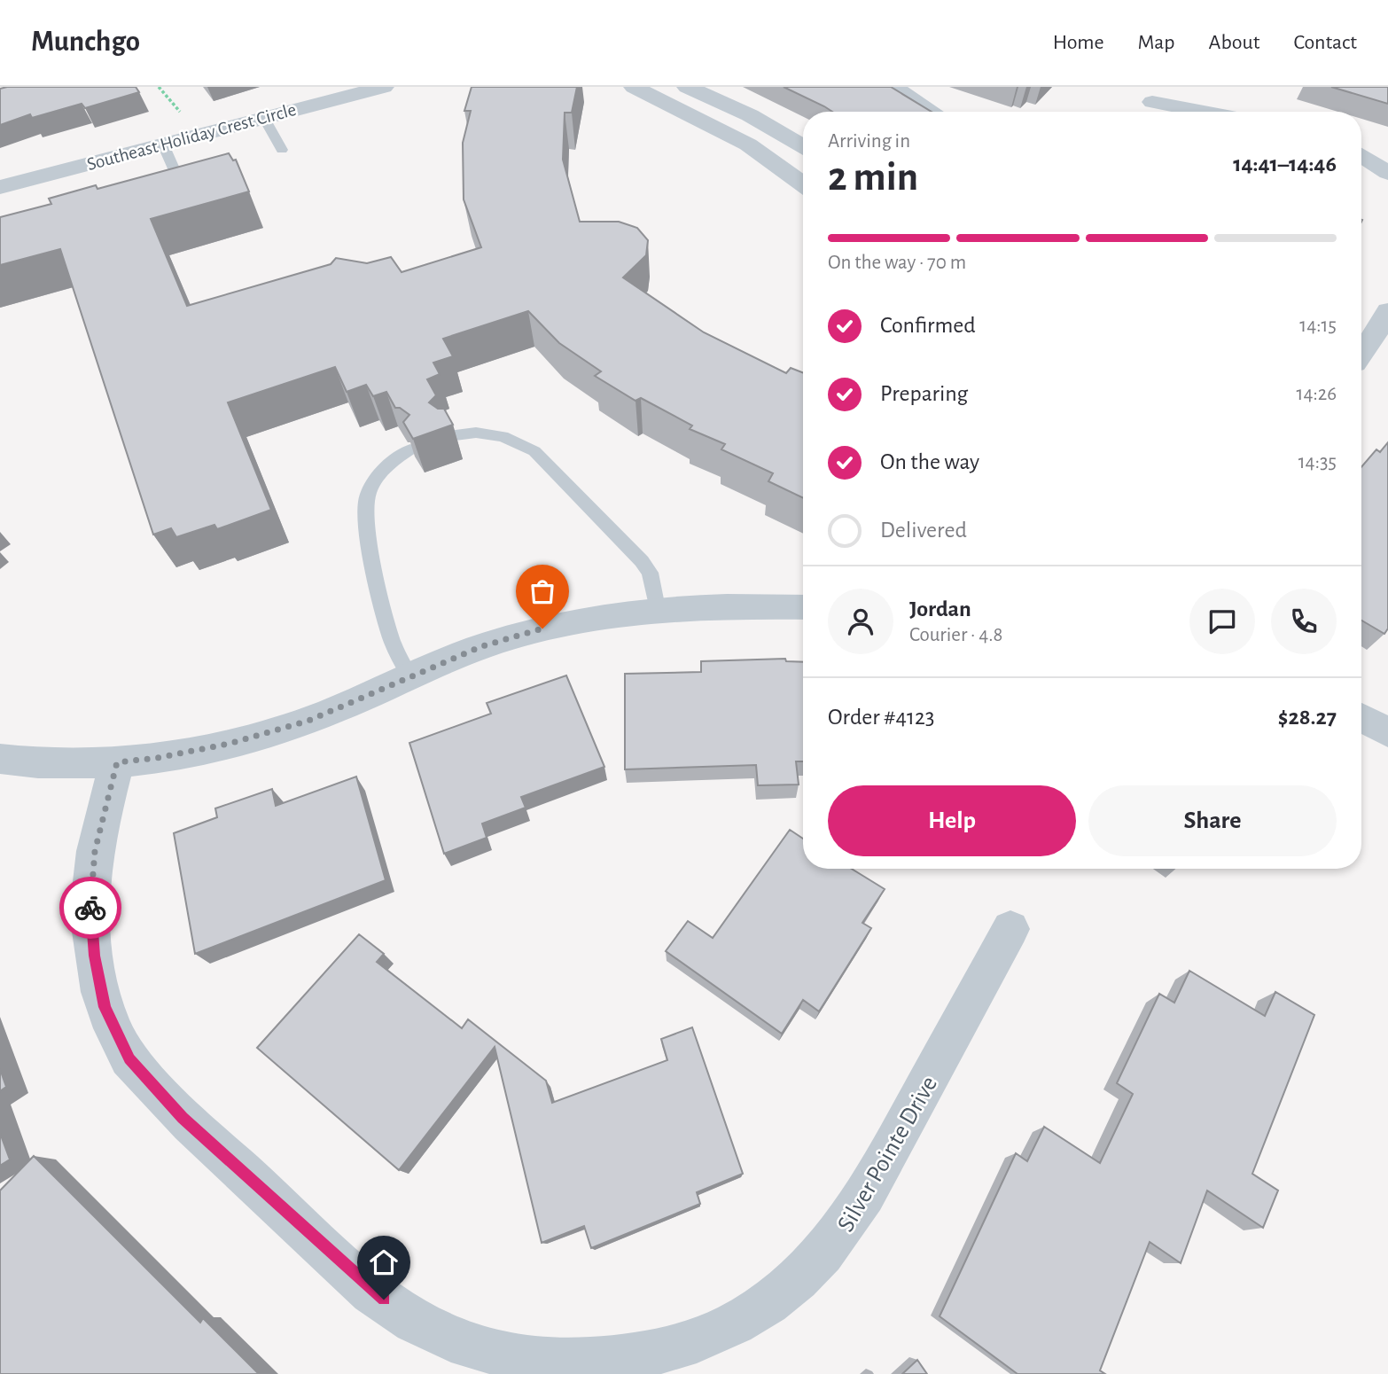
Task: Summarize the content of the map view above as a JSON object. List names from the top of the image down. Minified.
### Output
{"streets":{"street":["Southeast Holiday Crest Circle","Silver Pointe Drive"]},"page":{"header":"Munchgo","nav":["Home","Map","About","Contact"],"heading":["2 min","Arriving in","14:41–14:46"],"panel":["Jordan","Courier · 4.8","Order #4123","$28.27"],"bar":"On the way · 70 m","list":[["Confirmed","14:15"],["Preparing","14:26"],["On the way","14:35"],"Delivered"],"buttons":["Help","Share"]}}
